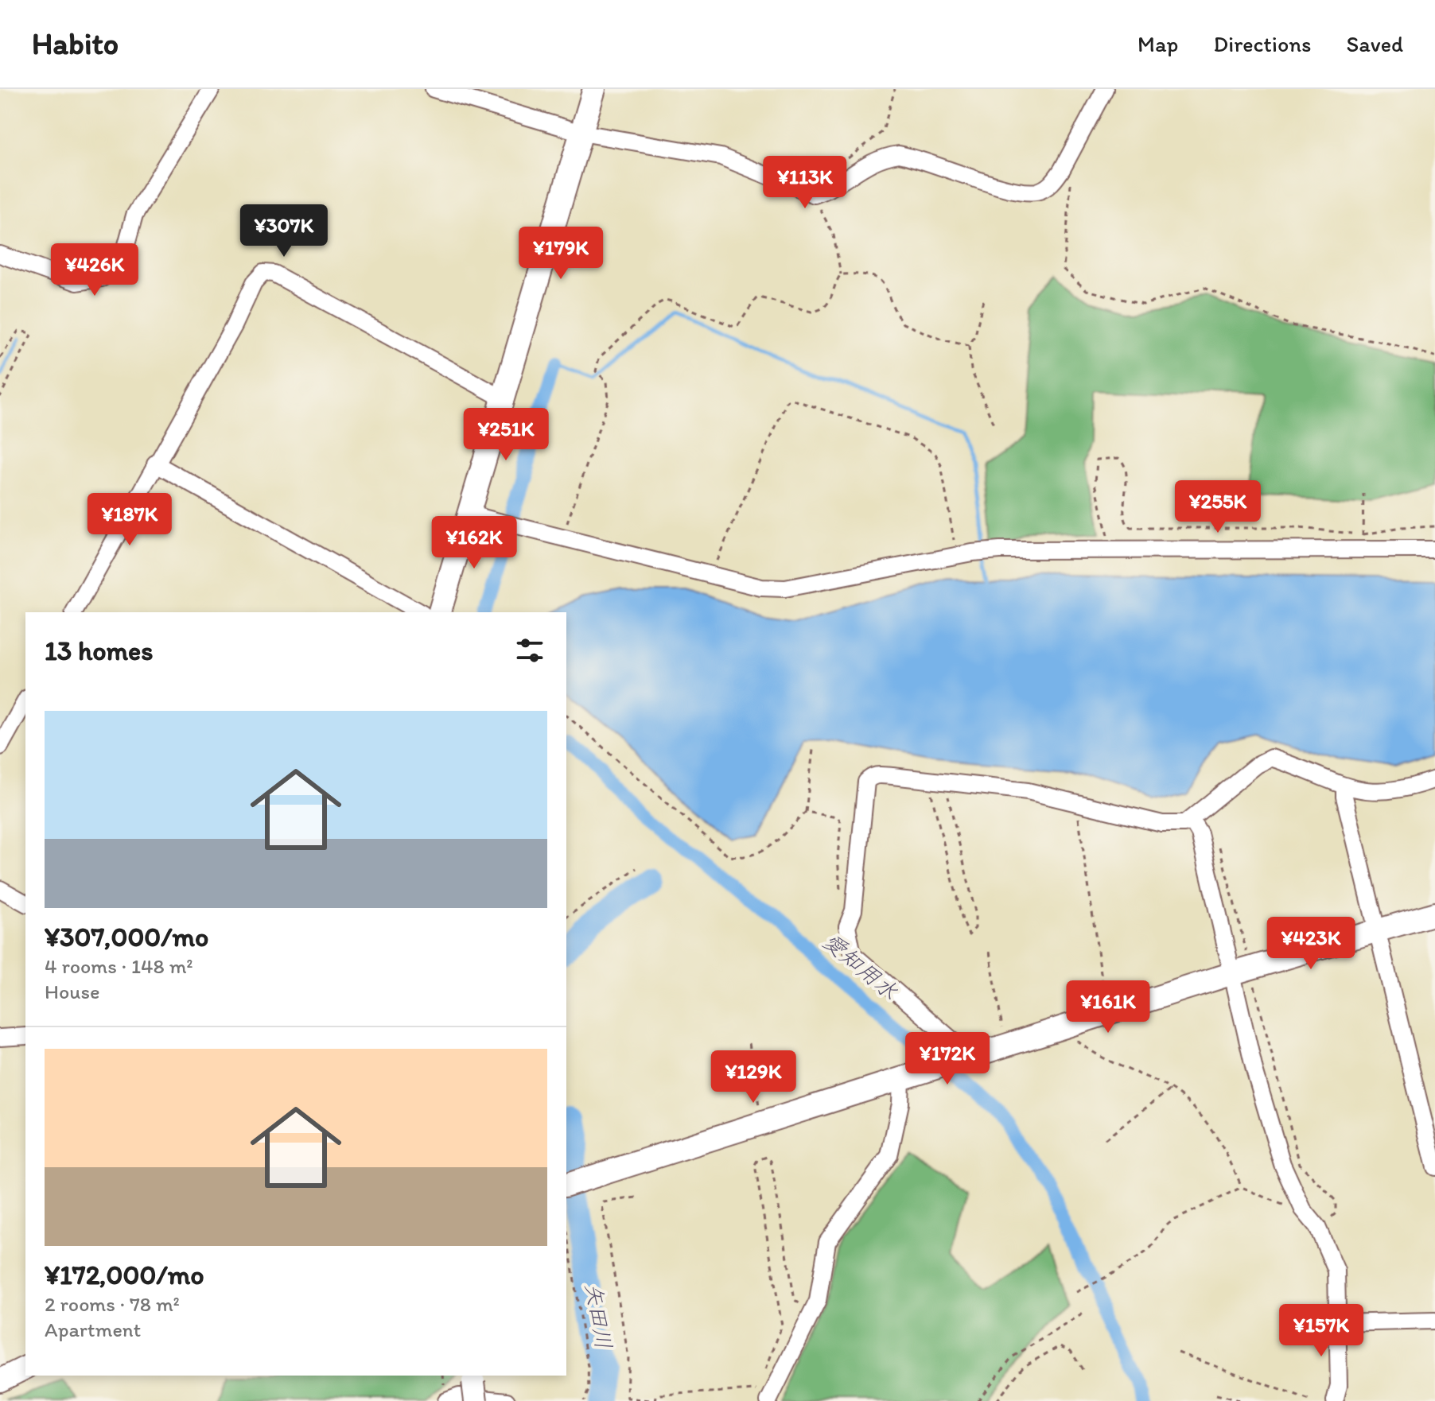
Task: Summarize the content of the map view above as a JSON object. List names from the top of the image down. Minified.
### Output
{"water":["愛知用水","矢田川"],"page":{"header":"Habito","nav":["Map","Directions","Saved"],"price":["¥113K","¥307K","¥179K","¥426K","¥251K","¥255K","¥187K","¥162K","¥423K","¥161K","¥172K","¥129K","¥157K"],"heading":"13 homes","list":[{"name":"¥307,000/mo","note":"4 rooms · 148 m² · House"},{"name":"¥172,000/mo","note":"2 rooms · 78 m² · Apartment"}]}}
